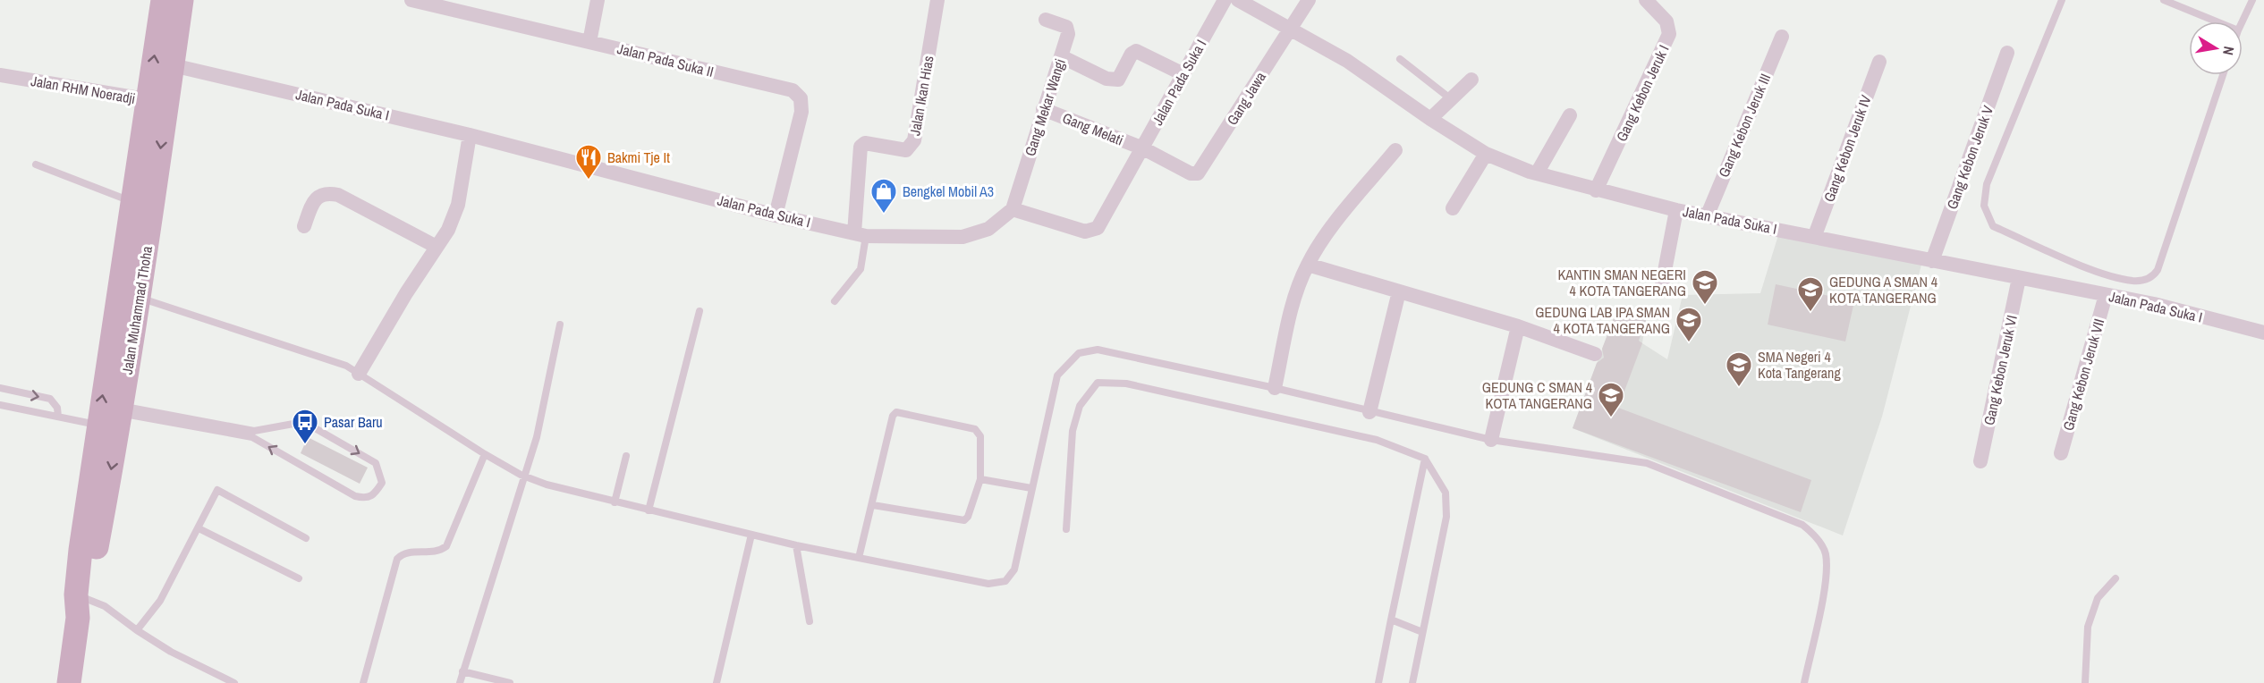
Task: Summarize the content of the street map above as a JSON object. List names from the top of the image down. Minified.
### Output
{"streets":{"main road":["Jalan Muhammad Thoha"],"street":["Jalan Pada Suka II","Jalan Pada Suka I","Jalan RHM Noeradji","Gang Kebon Jeruk I","Jalan Ikan Hias","Gang Jawa","Gang Mekar Wangi","Gang Kebon Jeruk III","Gang Melati","Gang Kebon Jeruk IV","Gang Kebon Jeruk V","Gang Kebon Jeruk VI","Gang Kebon Jeruk VII"]},"crossings":[["Jalan Pada Suka II","Jalan Pada Suka I"],["Jalan Pada Suka I","Gang Kebon Jeruk I"],["Jalan Pada Suka I","Jalan Ikan Hias"],["Jalan Pada Suka I","Gang Jawa"],["Jalan Pada Suka I","Gang Mekar Wangi"],["Jalan Pada Suka I","Gang Kebon Jeruk III"],["Jalan Pada Suka I","Gang Melati"],["Jalan Pada Suka I","Gang Kebon Jeruk IV"],["Jalan Pada Suka I","Gang Kebon Jeruk V"],["Jalan Pada Suka I","Jalan Muhammad Thoha"],["Jalan Pada Suka I","Gang Kebon Jeruk VI"],["Jalan Pada Suka I","Gang Kebon Jeruk VII"],["Jalan RHM Noeradji","Jalan Muhammad Thoha"],["Gang Jawa","Gang Melati"],["Gang Mekar Wangi","Gang Melati"]],"places":{"restaurant":["Bakmi Tje It"],"shop":["Bengkel Mobil A3"],"school or university":["KANTIN SMAN NEGERI 4 KOTA TANGERANG","GEDUNG A SMAN 4 KOTA TANGERANG","GEDUNG LAB IPA SMAN 4 KOTA TANGERANG","SMA Negeri 4 Kota Tangerang","GEDUNG C SMAN 4 KOTA TANGERANG"],"bus stop":["Pasar Baru"]},"north":"right"}
